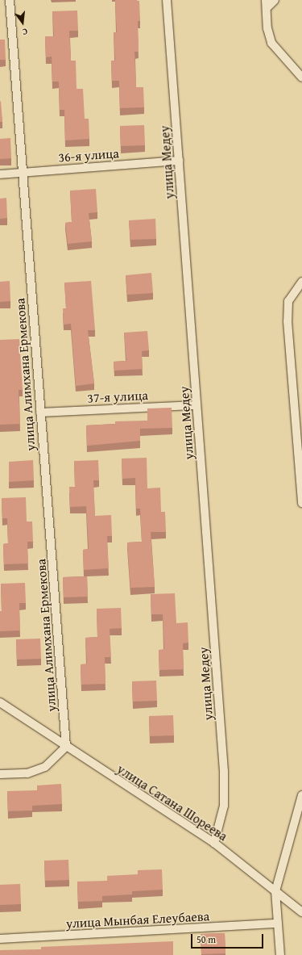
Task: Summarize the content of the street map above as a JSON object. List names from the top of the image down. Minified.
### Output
{"streets":{"street":["36-я улица","улица Медеу","улица Алимхана Ермекова","37-я улица","улица Сатана Шореева","улица Мынбая Елеубаева"]},"crossings":[["36-я улица","улица Медеу"],["36-я улица","улица Алимхана Ермекова"],["улица Медеу","37-я улица"],["улица Медеу","улица Сатана Шореева"],["улица Алимхана Ермекова","37-я улица"],["улица Алимхана Ермекова","улица Сатана Шореева"]],"scale_bar":"50 m","north":"bottom"}
